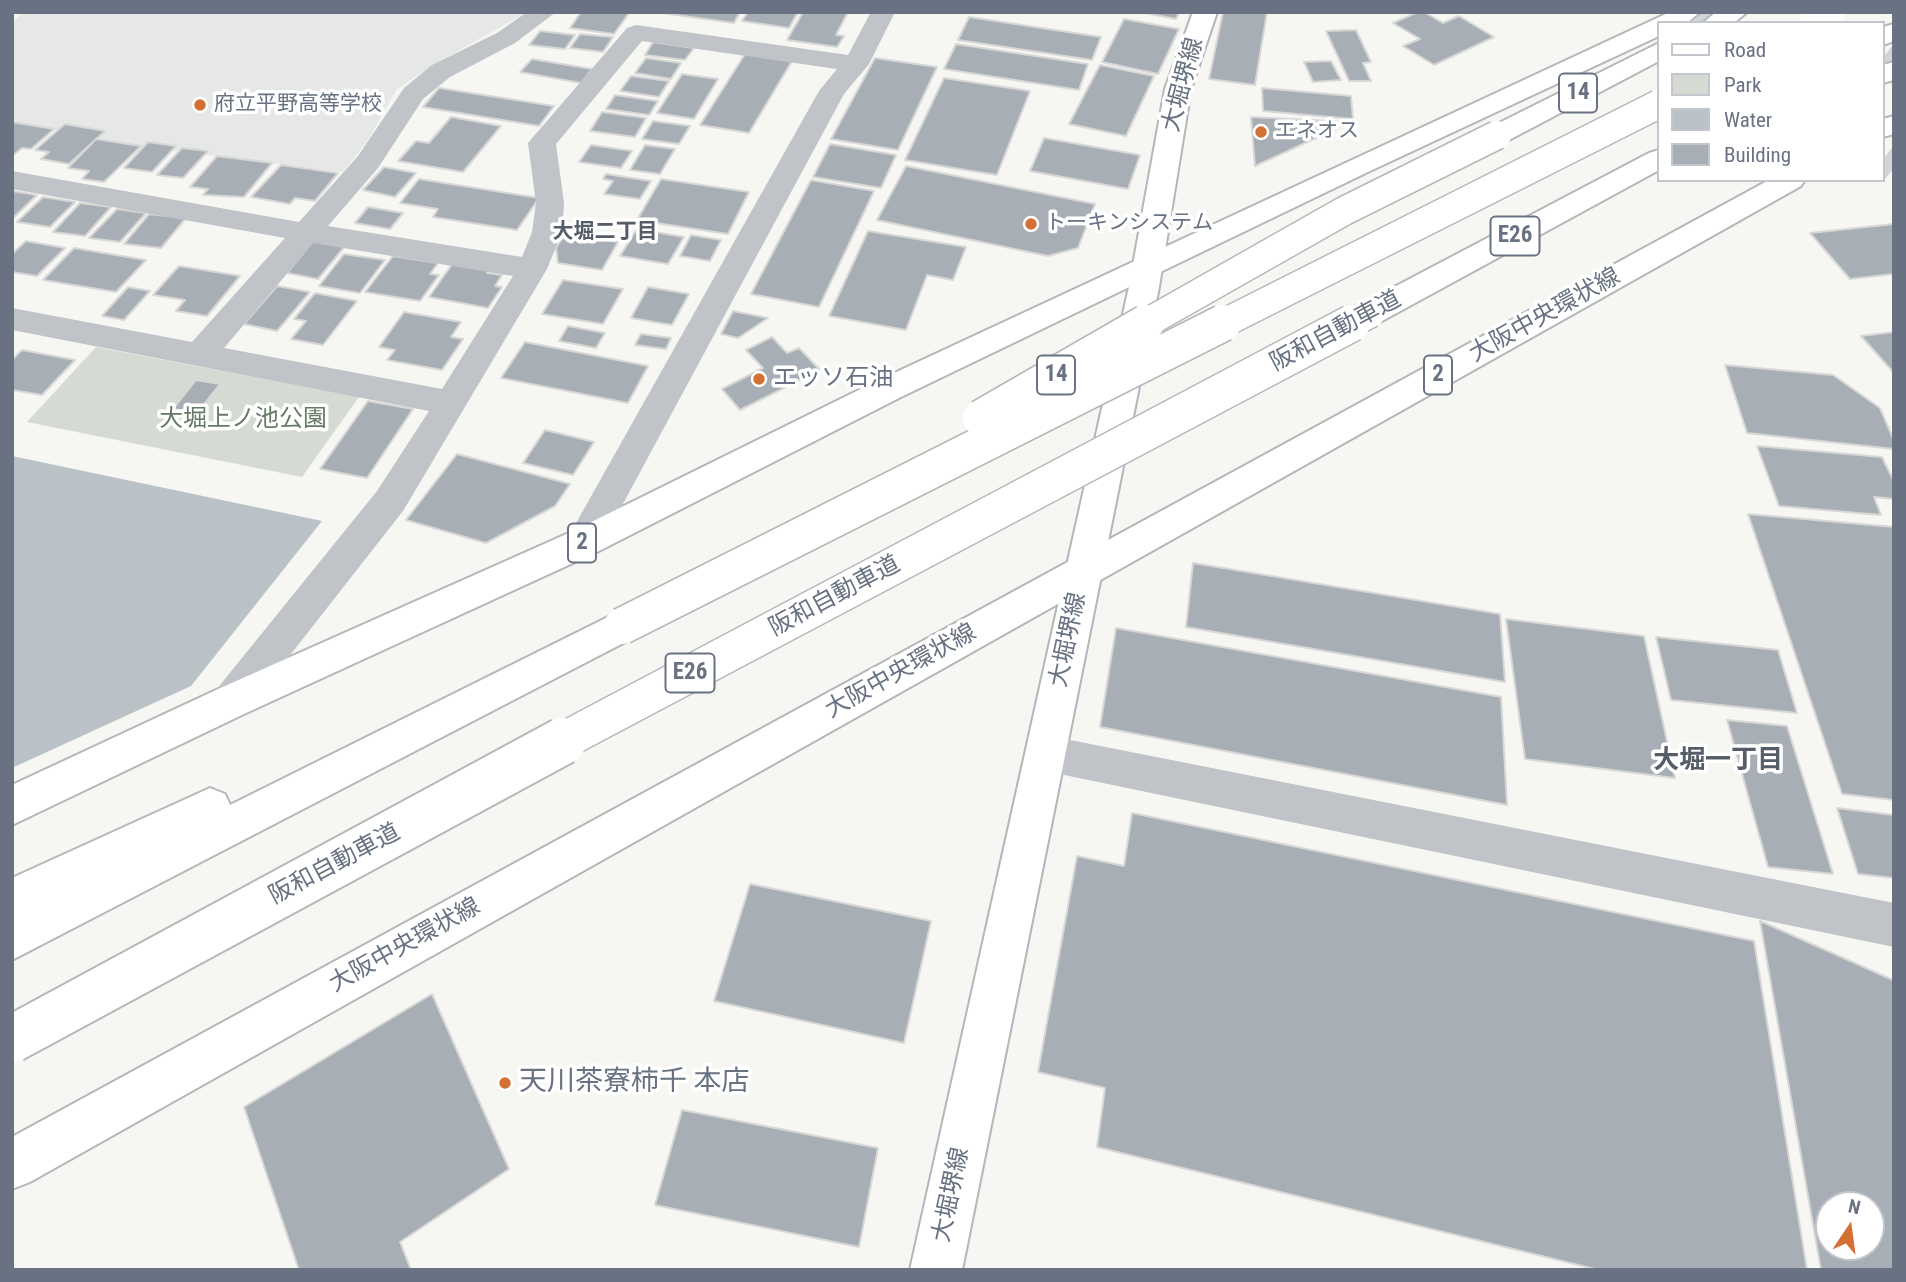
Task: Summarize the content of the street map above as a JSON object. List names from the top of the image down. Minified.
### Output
{"streets":{"main road":["大堀堺線","14","E26","大阪中央環状線","阪和自動車道","2"]},"crossings":[["大堀堺線","大阪中央環状線"],["大堀堺線","2"],["14","E26"],["E26","阪和自動車道"]],"districts":["大堀二丁目","大堀一丁目"],"parks":["大堀上ノ池公園"],"places":["府立平野高等学校","エネオス","トーキンシステム","エッソ石油","天川茶寮柿千 本店"],"legend":["Road","Park","Water","Building"],"north":"top"}
